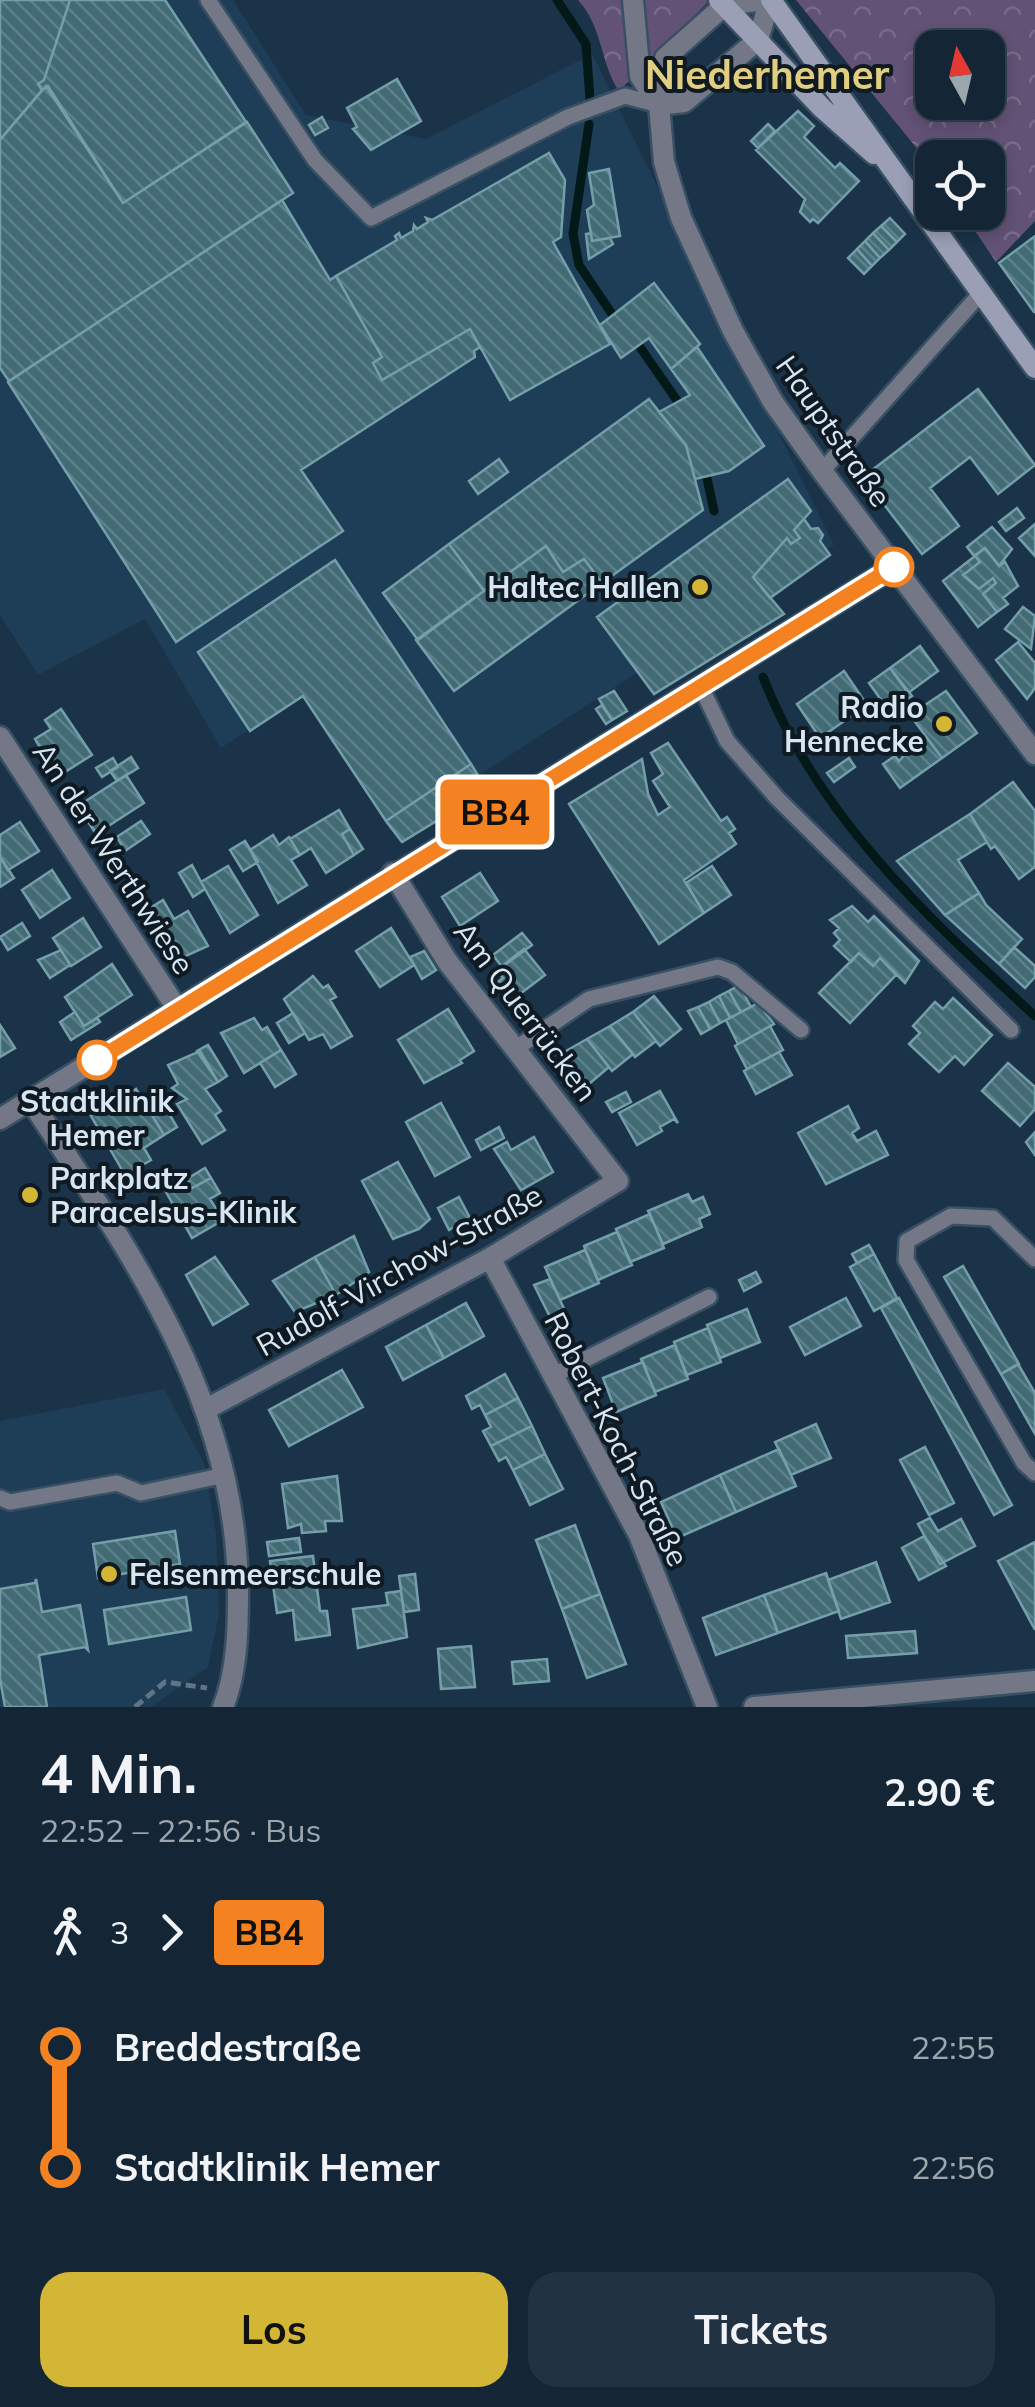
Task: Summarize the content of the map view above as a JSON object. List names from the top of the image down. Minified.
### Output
{"streets":{"street":["Hauptstraße","An der Werthwiese","Am Querrücken","Rudolf-Virchow-Straße","Robert-Koch-Straße"]},"crossings":[["Am Querrücken","Rudolf-Virchow-Straße"],["Rudolf-Virchow-Straße","Robert-Koch-Straße"]],"districts":["Niederhemer"],"places":["Haltec Hallen","Radio Hennecke","Stadtklinik Hemer","Parkplatz Paracelsus-Klinik","Felsenmeerschule"],"lines":["bus line BB4"],"north":"top","page":{"on_map":"BB4","heading":["4 Min.","22:52 – 22:56 · Bus","2.90 €"],"legs":["3","BB4"],"list":[{"name":"Breddestraße","value":"22:55"},{"name":"Stadtklinik Hemer","value":"22:56"}],"buttons":["Los","Tickets"]}}
